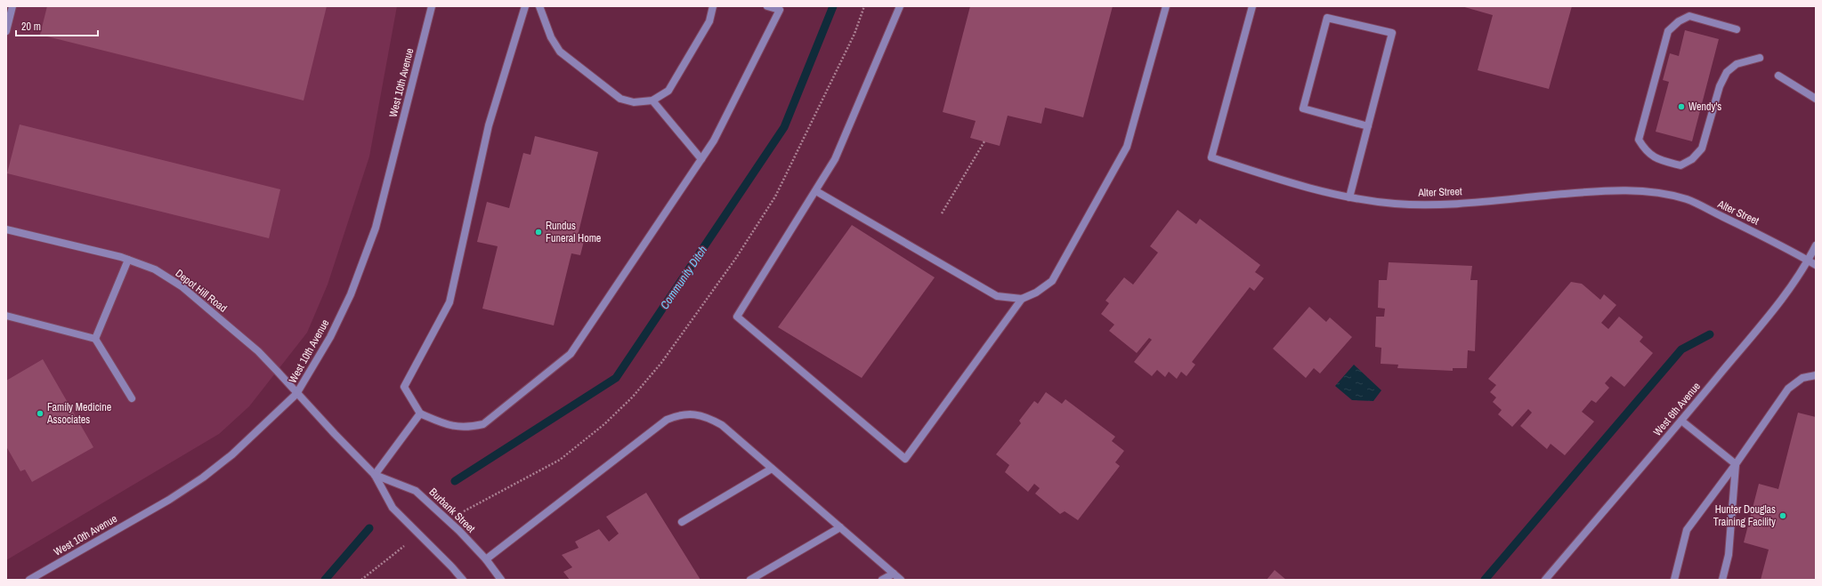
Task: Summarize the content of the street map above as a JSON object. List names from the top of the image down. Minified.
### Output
{"streets":{"street":["West 10th Avenue","Alter Street","Depot Hill Road","West 6th Avenue","Burbank Street"]},"crossings":[["West 10th Avenue","Depot Hill Road"],["West 10th Avenue","Burbank Street"],["Alter Street","West 6th Avenue"],["Depot Hill Road","Burbank Street"]],"water":["Community Ditch"],"places":["Wendy's","Rundus Funeral Home","Family Medicine Associates","Hunter Douglas Training Facility"],"scale_bar":"20 m"}
